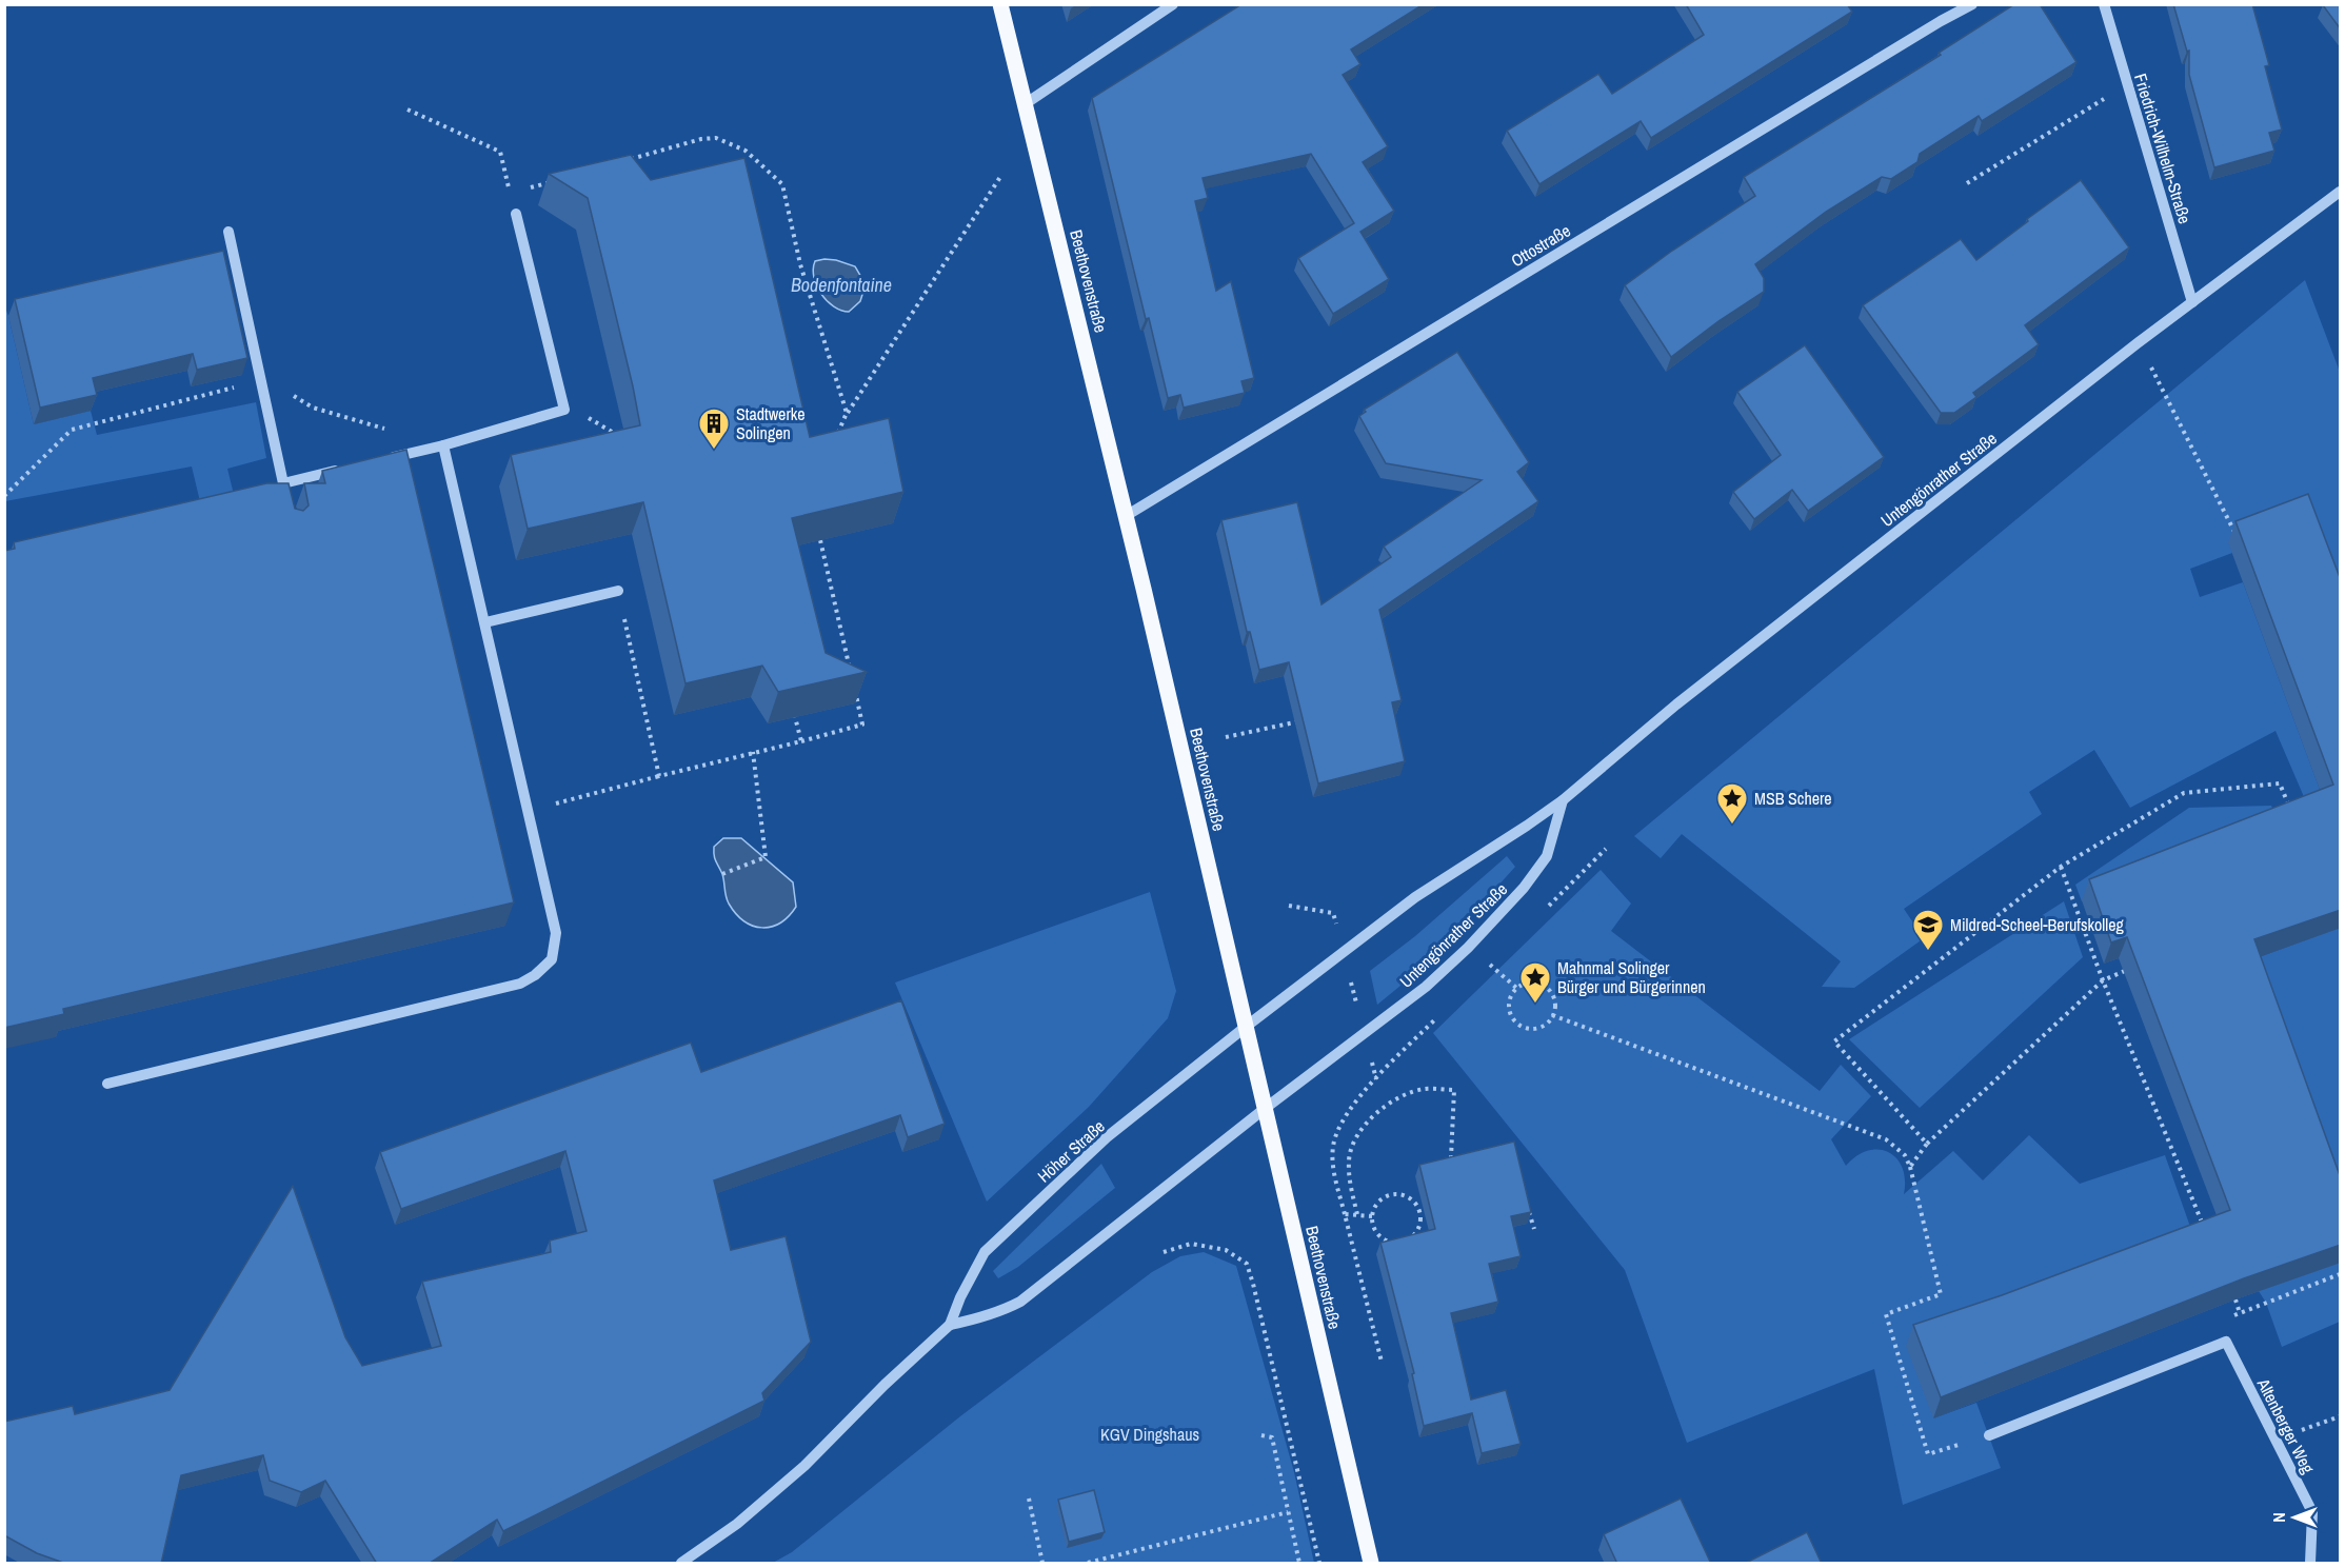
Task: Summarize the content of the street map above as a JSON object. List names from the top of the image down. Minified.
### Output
{"streets":{"main road":["Beethovenstraße"],"street":["Friedrich-Wilhelm-Straße","Ottostraße","Untengönrather Straße","Höher Straße","Altenberger Weg"]},"crossings":[["Friedrich-Wilhelm-Straße","Untengönrather Straße"],["Ottostraße","Beethovenstraße"],["Beethovenstraße","Untengönrather Straße"],["Beethovenstraße","Höher Straße"],["Untengönrather Straße","Höher Straße"]],"water":["Bodenfontaine"],"parks":["KGV Dingshaus"],"places":{"building":["Stadtwerke Solingen"],"place":["MSB Schere","Mahnmal Solinger Bürger und Bürgerinnen"],"school or university":["Mildred-Scheel-Berufskolleg"]},"north":"left"}
